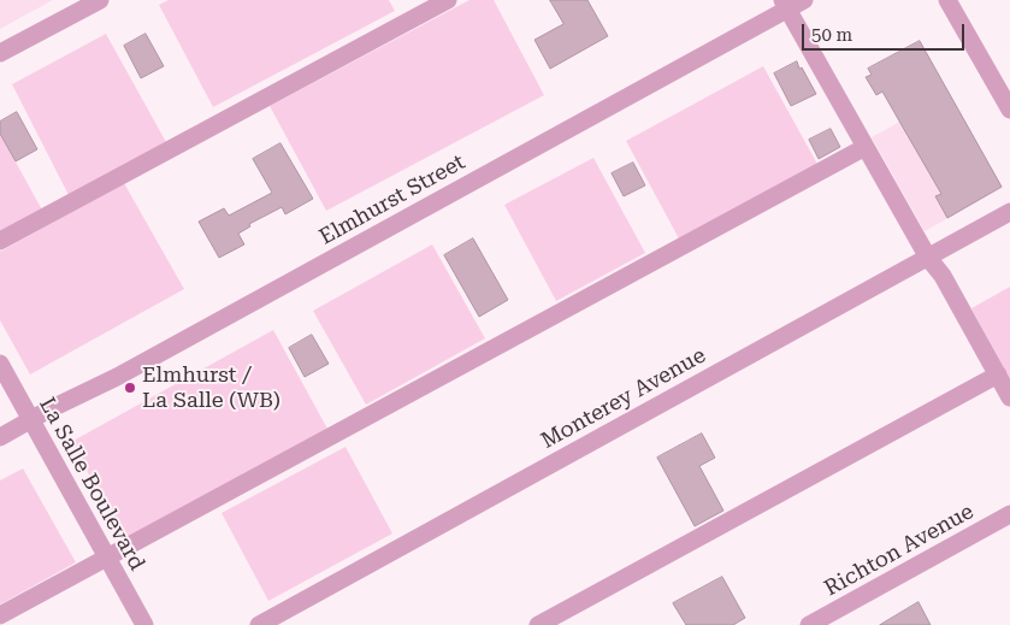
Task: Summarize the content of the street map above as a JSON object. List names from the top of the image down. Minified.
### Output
{"streets":{"street":["Elmhurst Street","Monterey Avenue","La Salle Boulevard","Richton Avenue"]},"crossings":[["Elmhurst Street","La Salle Boulevard"]],"places":["Elmhurst / La Salle (WB)"],"scale_bar":"50 m"}
